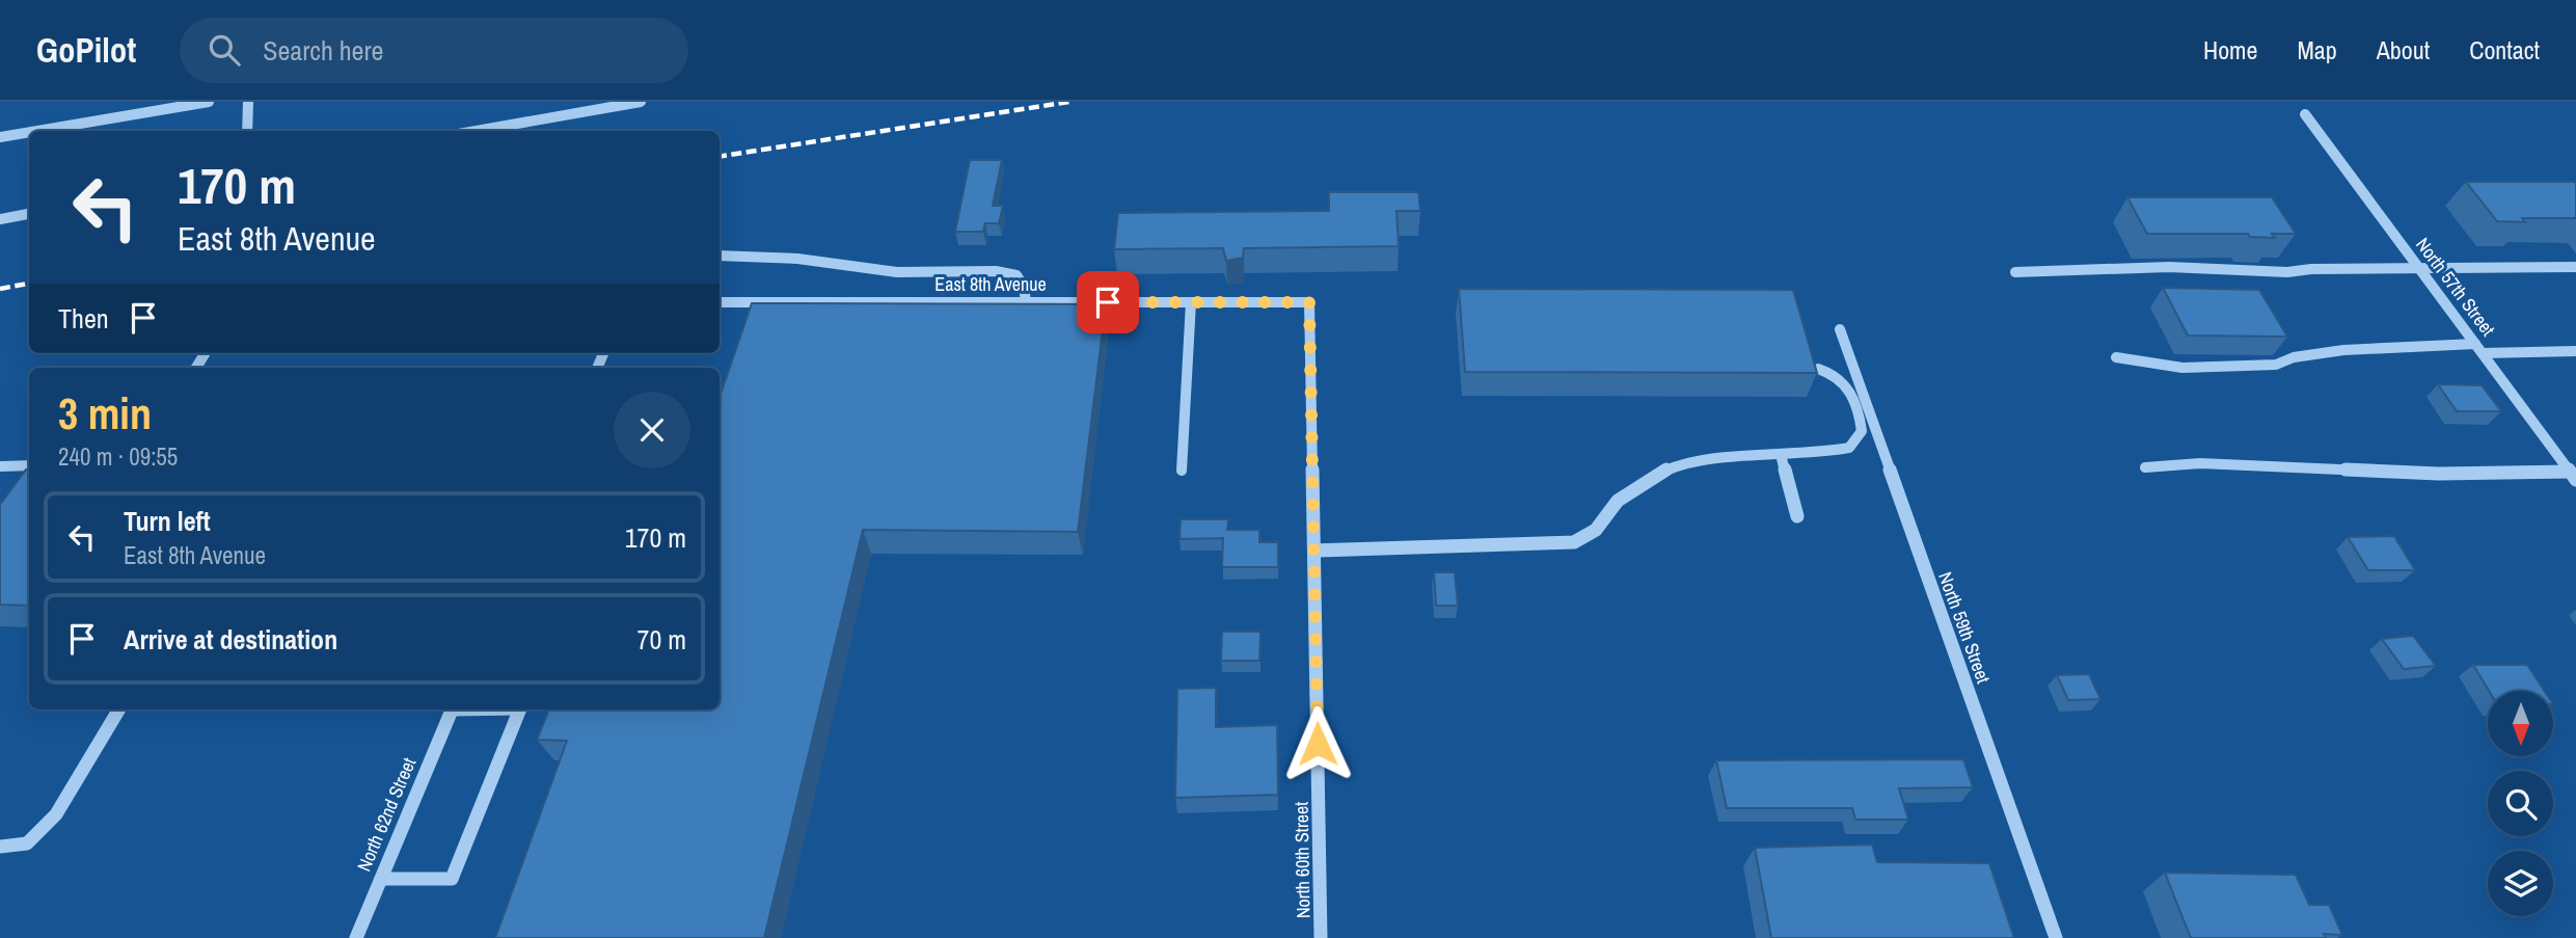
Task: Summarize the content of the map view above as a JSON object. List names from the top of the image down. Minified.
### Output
{"streets":{"street":["East 8th Avenue","North 57th Street","North 59th Street","North 62nd Street","North 60th Street"]},"crossings":[["East 8th Avenue","North 60th Street"]],"north":"bottom","page":{"header":"GoPilot","search":"Search here","nav":["Home","Map","About","Contact"],"turn":["170 m","East 8th Avenue"],"then":"Then","heading":["3 min","240 m · 09:55"],"list":[{"name":"Turn left","note":"East 8th Avenue","value":"170 m"},{"name":"Arrive at destination","value":"70 m"}]}}
